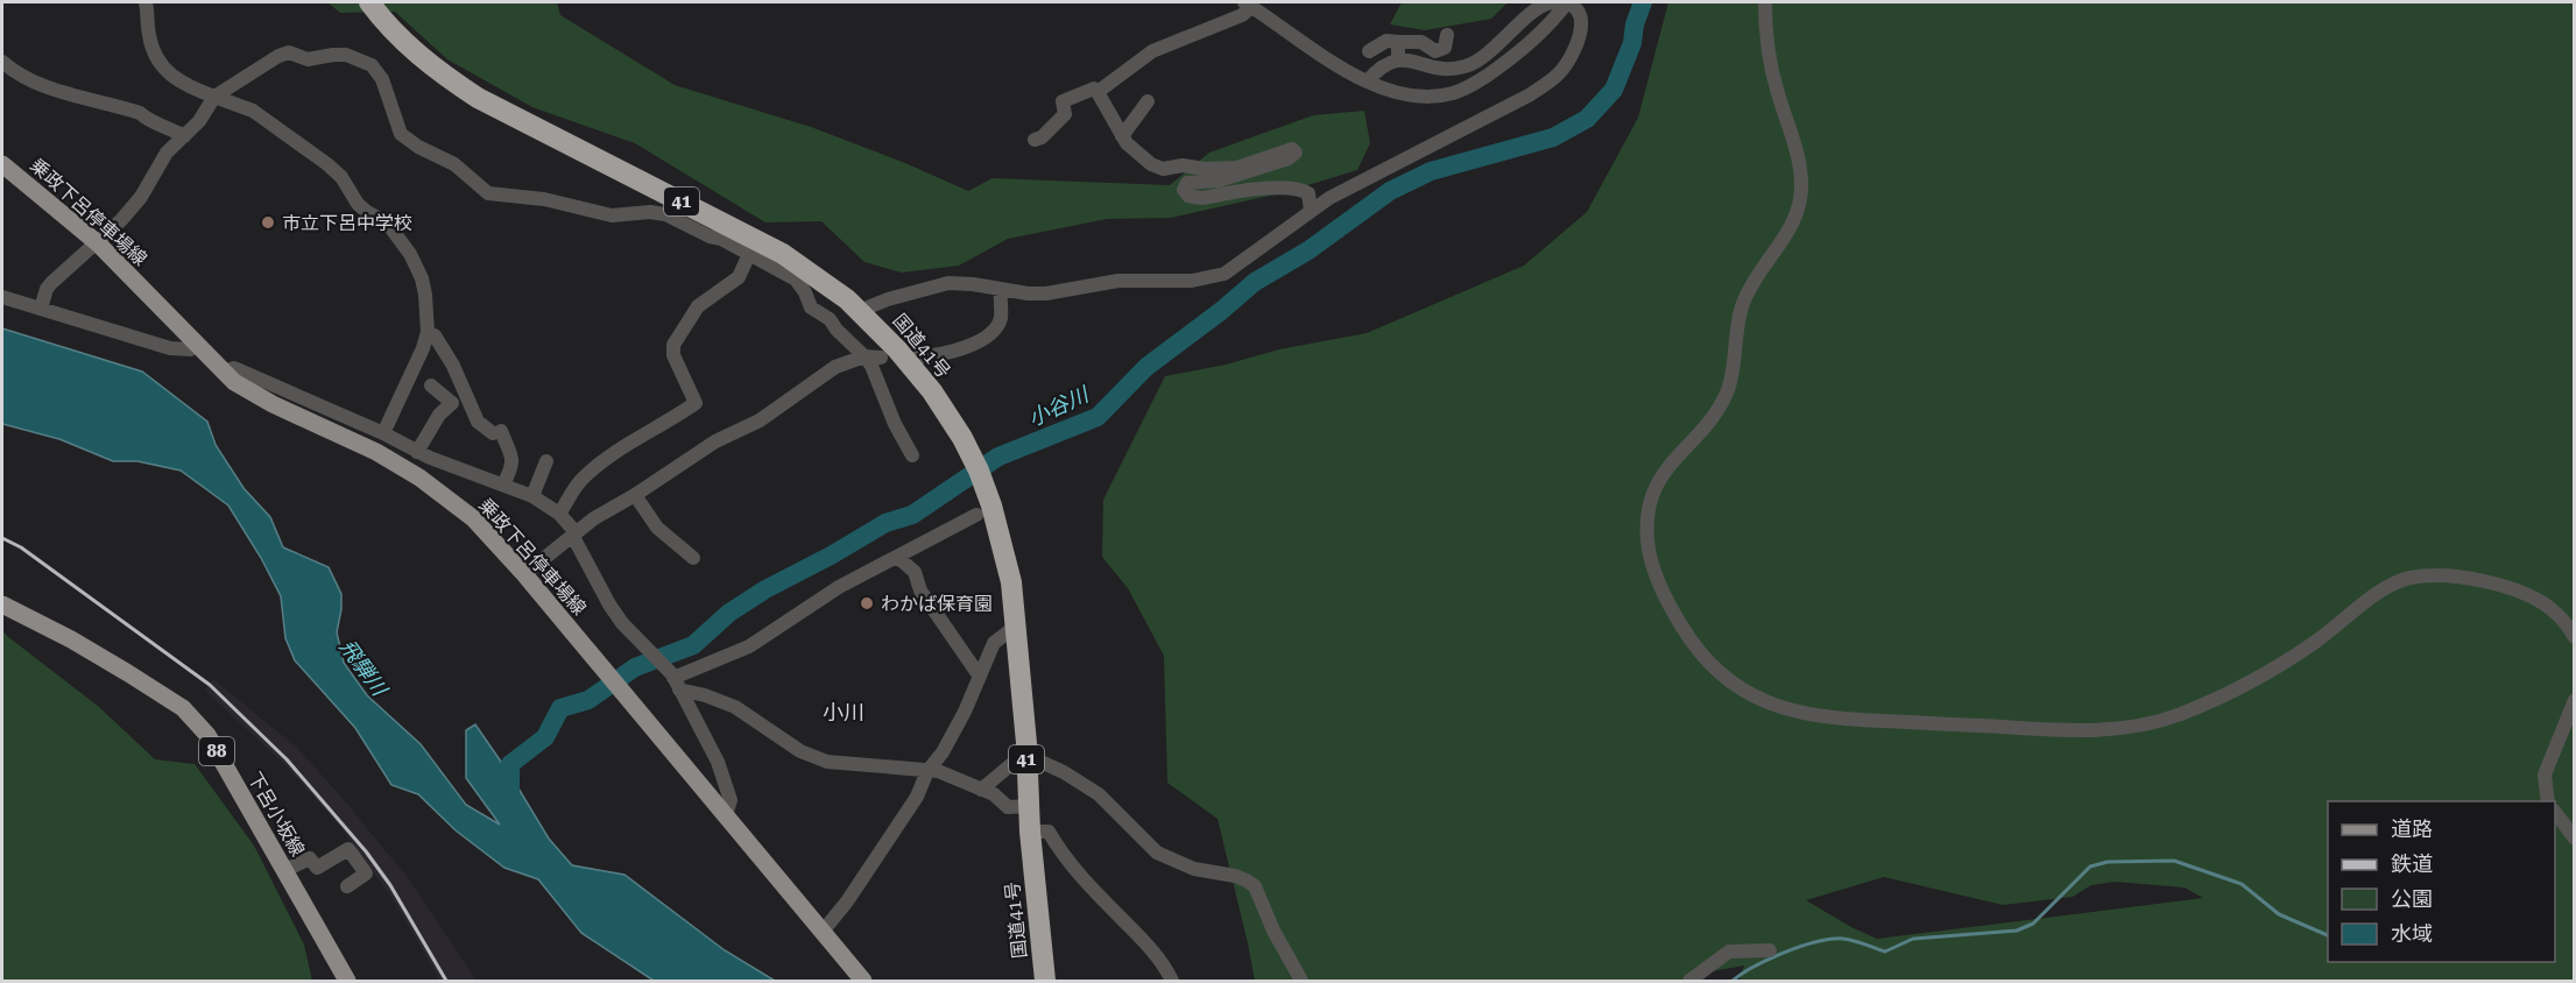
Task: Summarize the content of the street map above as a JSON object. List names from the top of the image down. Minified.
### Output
{"streets":{"highway":["41","国道41号"],"main road":["乗政下呂停車場線","88","下呂小坂線"]},"districts":["小川"],"water":["小谷川","飛騨川"],"places":["市立下呂中学校","わかば保育園"],"legend":["道路","鉄道","公園","水域"]}
